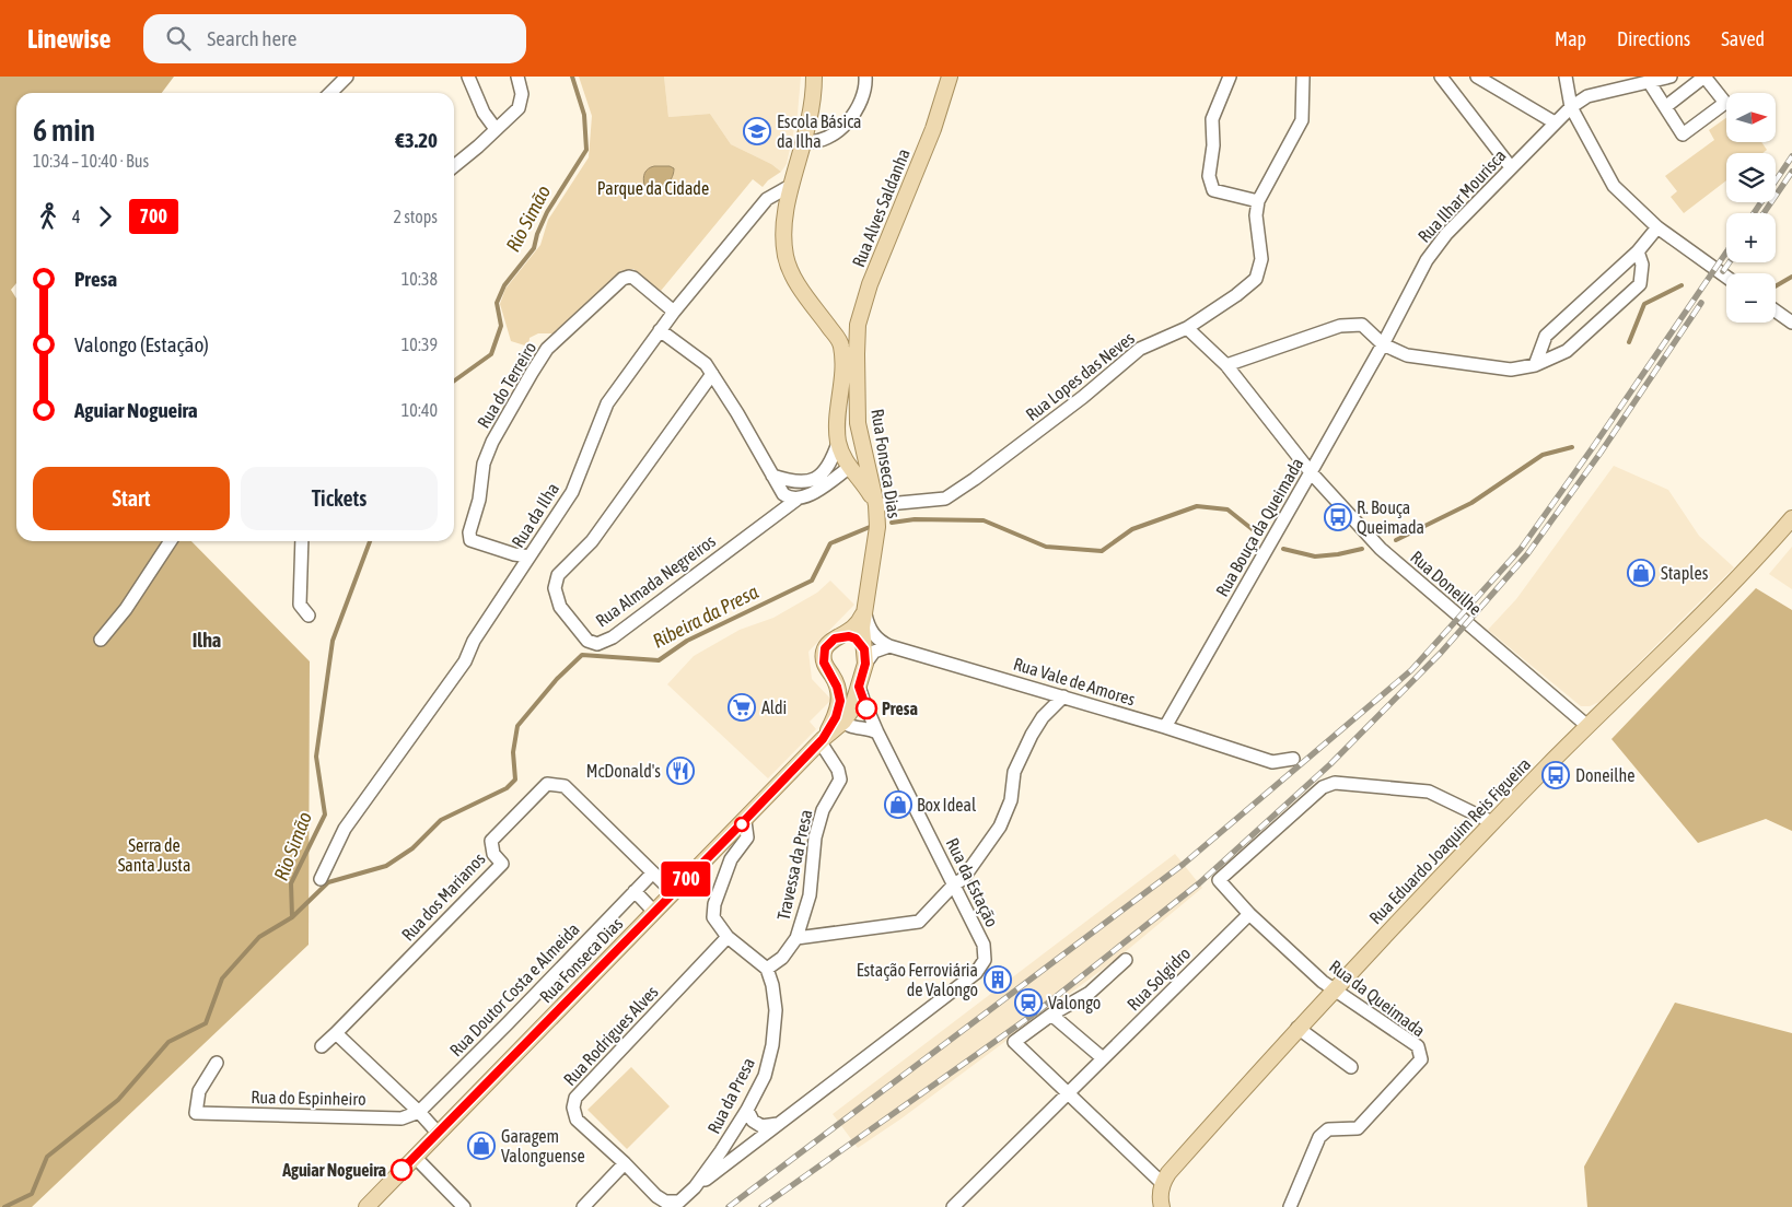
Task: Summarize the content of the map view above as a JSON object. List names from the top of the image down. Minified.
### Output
{"streets":{"main road":["Rua Alves Saldanha","Rua Fonseca Dias","Rua Eduardo Joaquim Reis Figueira"],"street":["Rua Ilhar Mourisca","Rua Lopes das Neves","Rua do Terreiro","Rua da Ilha","Rua Bouça da Queimada","Rua Almada Negreiros","Rua Doneilhe","Rua Vale de Amores","Travessa da Presa","Rua da Estação","Rua dos Marianos","Rua Solgidro","Rua Doutor Costa e Almeida","Rua da Queimada","Rua Rodrigues Alves","Rua da Presa","Rua do Espinheiro"]},"crossings":[["Rua Ilhar Mourisca","Rua Bouça da Queimada"],["Rua Alves Saldanha","Rua Fonseca Dias"],["Rua Lopes das Neves","Rua Fonseca Dias"],["Rua Lopes das Neves","Rua Doneilhe"],["Rua do Terreiro","Rua da Ilha"],["Rua Fonseca Dias","Travessa da Presa"],["Rua Fonseca Dias","Rua da Estação"],["Rua Fonseca Dias","Rua dos Marianos"],["Rua Bouça da Queimada","Rua Doneilhe"],["Rua Bouça da Queimada","Rua Vale de Amores"],["Rua Doneilhe","Rua Eduardo Joaquim Reis Figueira"],["Rua Eduardo Joaquim Reis Figueira","Rua da Queimada"],["Rua da Estação","Rua da Presa"],["Rua dos Marianos","Rua Doutor Costa e Almeida"],["Rua Solgidro","Rua da Queimada"],["Rua Doutor Costa e Almeida","Rua do Espinheiro"],["Rua Rodrigues Alves","Rua da Presa"]],"districts":["Ilha"],"water":["Rio Simão","Ribeira da Presa"],"parks":["Parque da Cidade","Serra de Santa Justa"],"places":{"school or university":["Escola Básica da Ilha"],"bus stop":["R. Bouça Queimada","Doneilhe"],"shop":["Staples","Box Ideal","Garagem Valonguense"],"supermarket":["Aldi"],"other":["Presa","Aguiar Nogueira"],"restaurant":["McDonald's"],"building":["Estação Ferroviária de Valongo"],"station":["Valongo"]},"lines":["bus line 700"],"north":"right","page":{"header":"Linewise","search":"Search here","nav":["Map","Directions","Saved"],"on_map":"700","map_buttons":["+","−"],"heading":["6 min","10:34 – 10:40 · Bus","€3.20"],"legs":["4","700","2 stops"],"list":[{"name":"Presa","value":"10:38"},{"name":"Valongo (Estação)","value":"10:39"},{"name":"Aguiar Nogueira","value":"10:40"}],"buttons":["Start","Tickets"]}}
